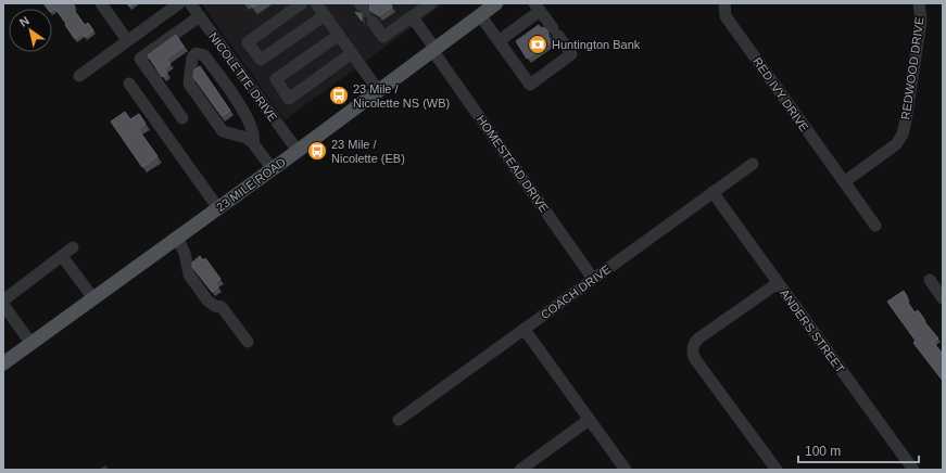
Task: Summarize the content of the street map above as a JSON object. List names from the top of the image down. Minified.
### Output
{"streets":{"main road":["23 MILE ROAD"],"street":["REDWOOD DRIVE","NICOLETTE DRIVE","RED IVY DRIVE","HOMESTEAD DRIVE","COACH DRIVE","ANDERS STREET"]},"crossings":[["REDWOOD DRIVE","RED IVY DRIVE"],["NICOLETTE DRIVE","23 MILE ROAD"],["HOMESTEAD DRIVE","23 MILE ROAD"],["HOMESTEAD DRIVE","COACH DRIVE"],["COACH DRIVE","ANDERS STREET"]],"places":{"bank":["Huntington Bank"],"bus stop":["23 Mile / Nicolette NS (WB)","23 Mile / Nicolette (EB)"]},"scale_bar":"100 m","north":"top left"}
